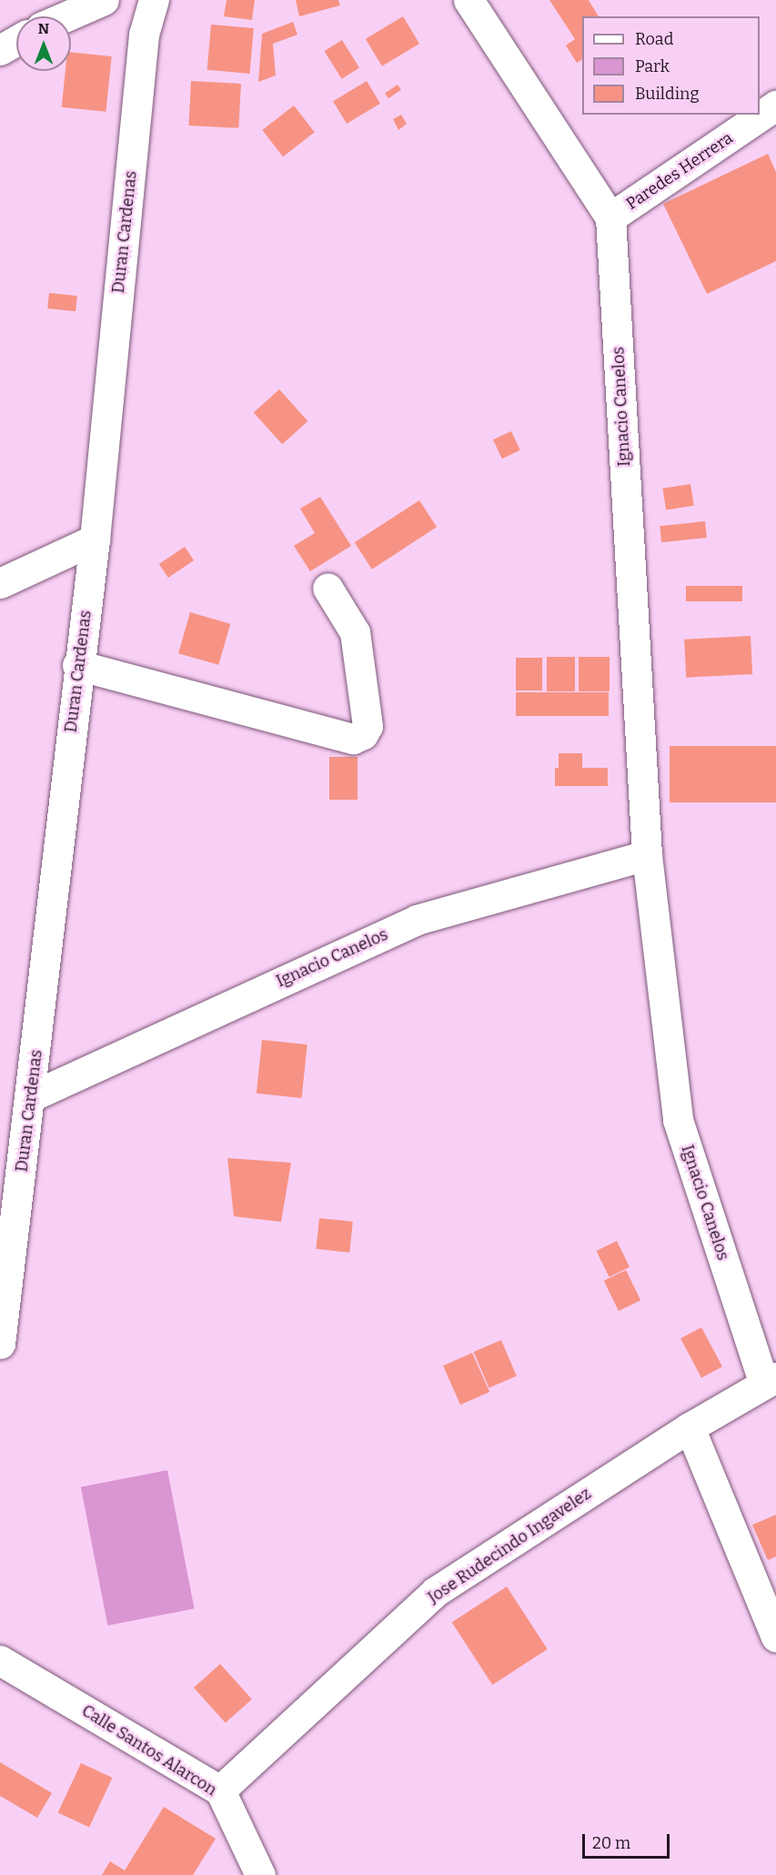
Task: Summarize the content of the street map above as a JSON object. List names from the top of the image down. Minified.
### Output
{"streets":{"street":["Paredes Herrera","Duran Cardenas","Ignacio Canelos","Jose Rudecindo Ingavelez","Calle Santos Alarcon"]},"crossings":[["Paredes Herrera","Ignacio Canelos"],["Duran Cardenas","Ignacio Canelos"],["Ignacio Canelos","Jose Rudecindo Ingavelez"],["Jose Rudecindo Ingavelez","Calle Santos Alarcon"]],"legend":["Road","Park","Building"],"scale_bar":"20 m","north":"top"}
